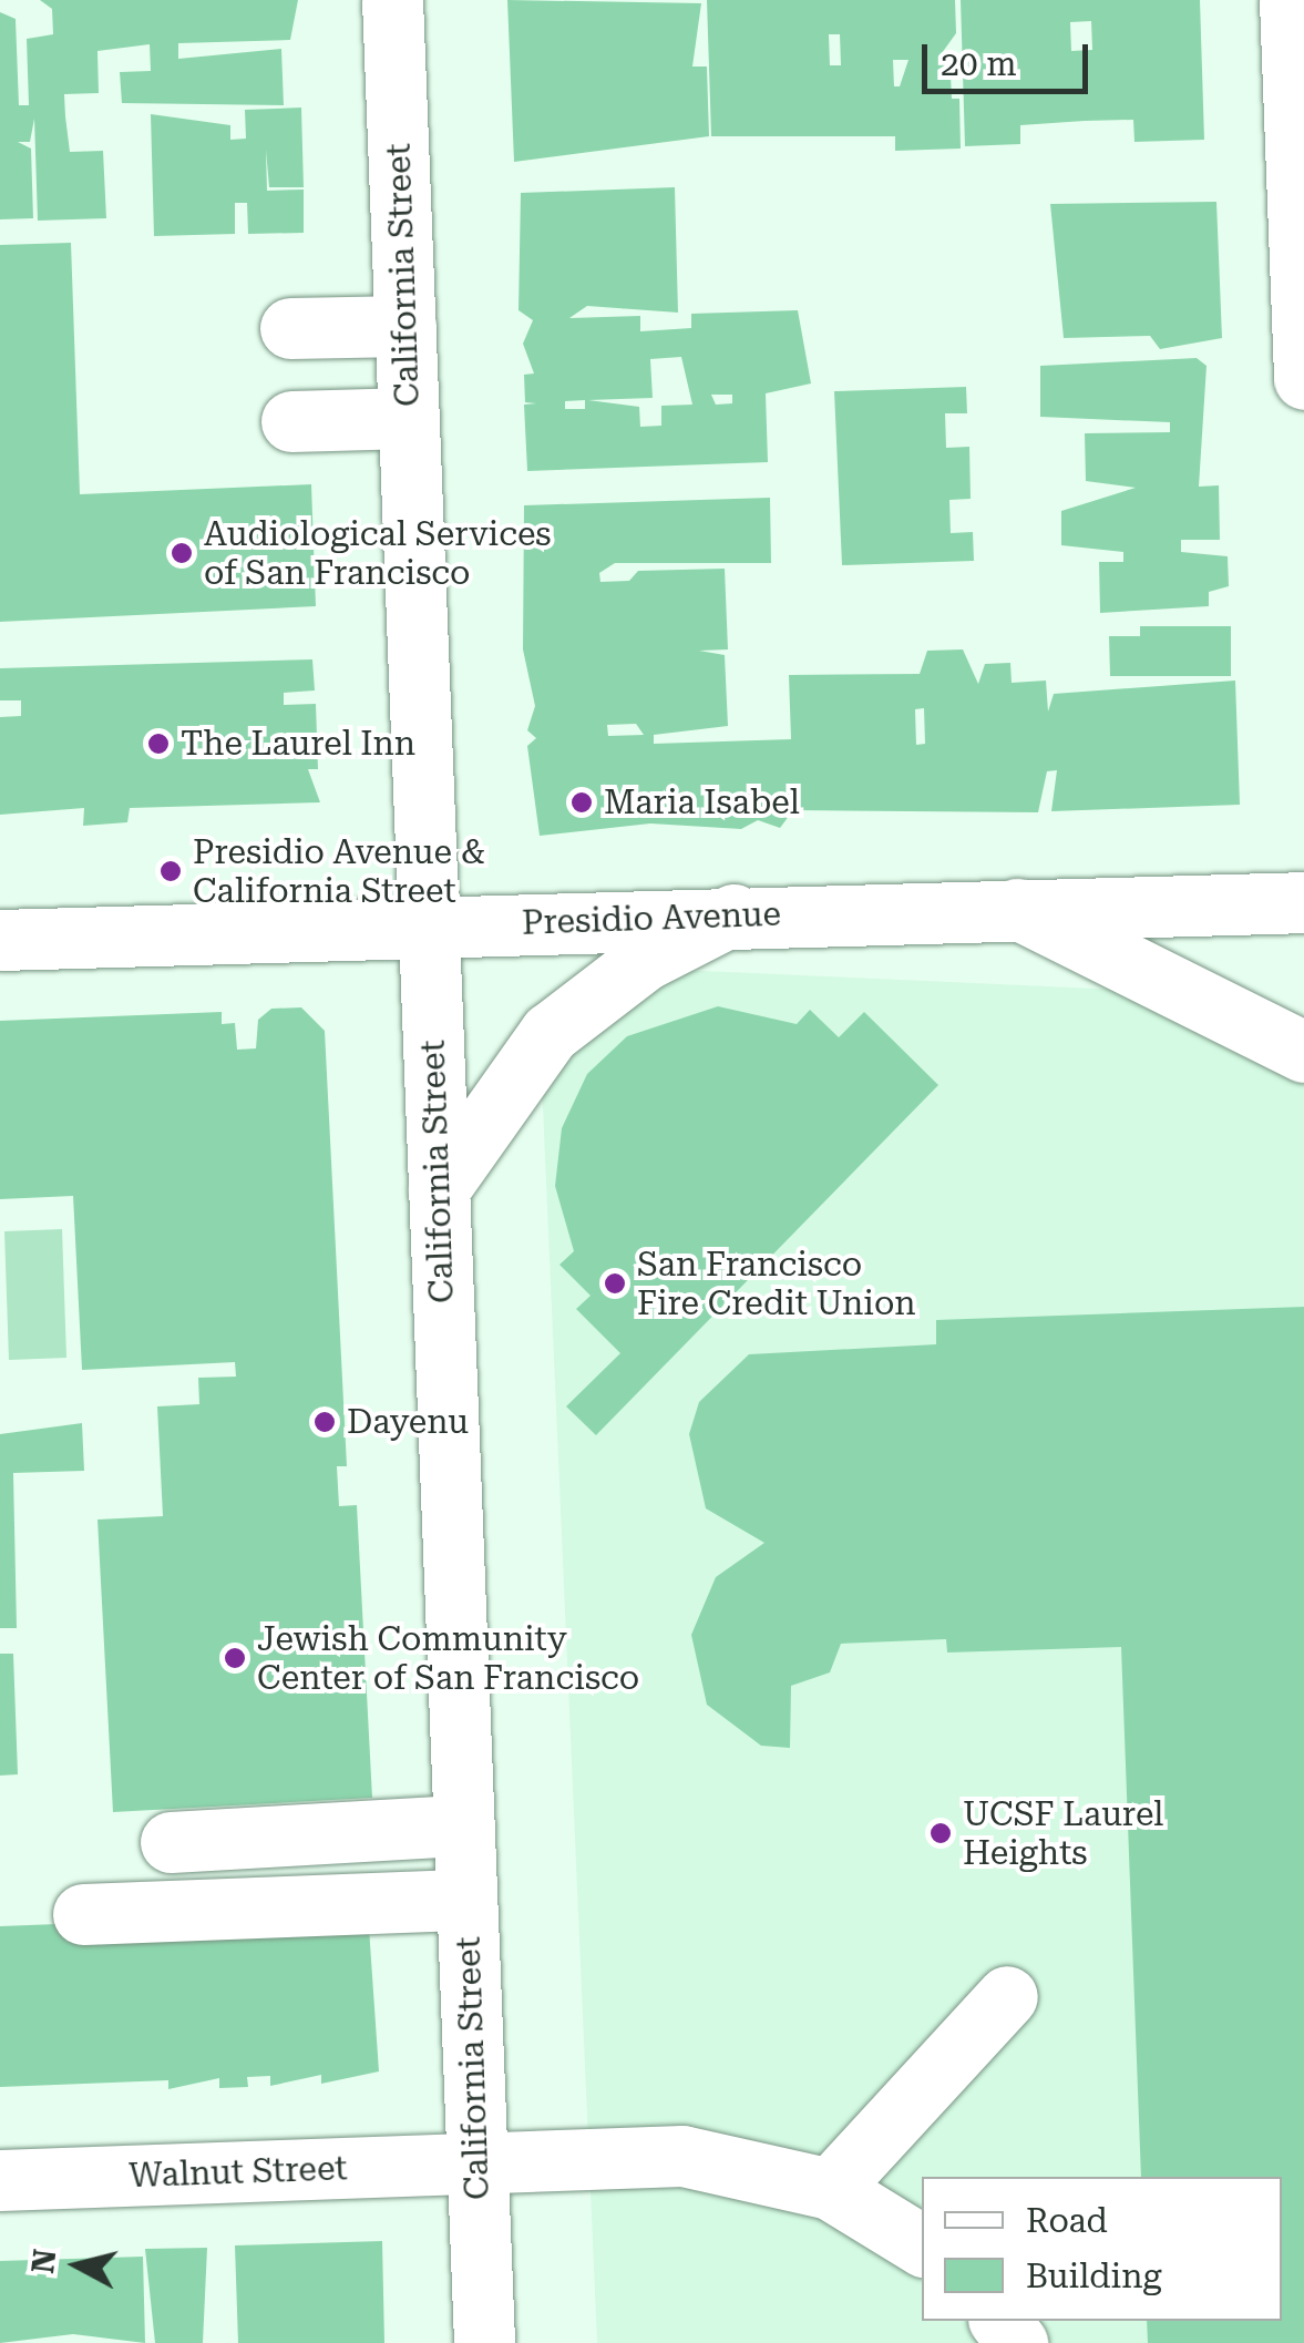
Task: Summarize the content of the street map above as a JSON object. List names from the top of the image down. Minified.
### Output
{"streets":{"main road":["California Street","Presidio Avenue","Walnut Street"]},"crossings":[["California Street","Presidio Avenue"],["California Street","Walnut Street"]],"places":["Audiological Services of San Francisco","The Laurel Inn","Maria Isabel","Presidio Avenue & California Street","San Francisco Fire Credit Union","Dayenu","Jewish Community Center of San Francisco","UCSF Laurel Heights"],"legend":["Road","Building"],"scale_bar":"20 m","north":"left"}
